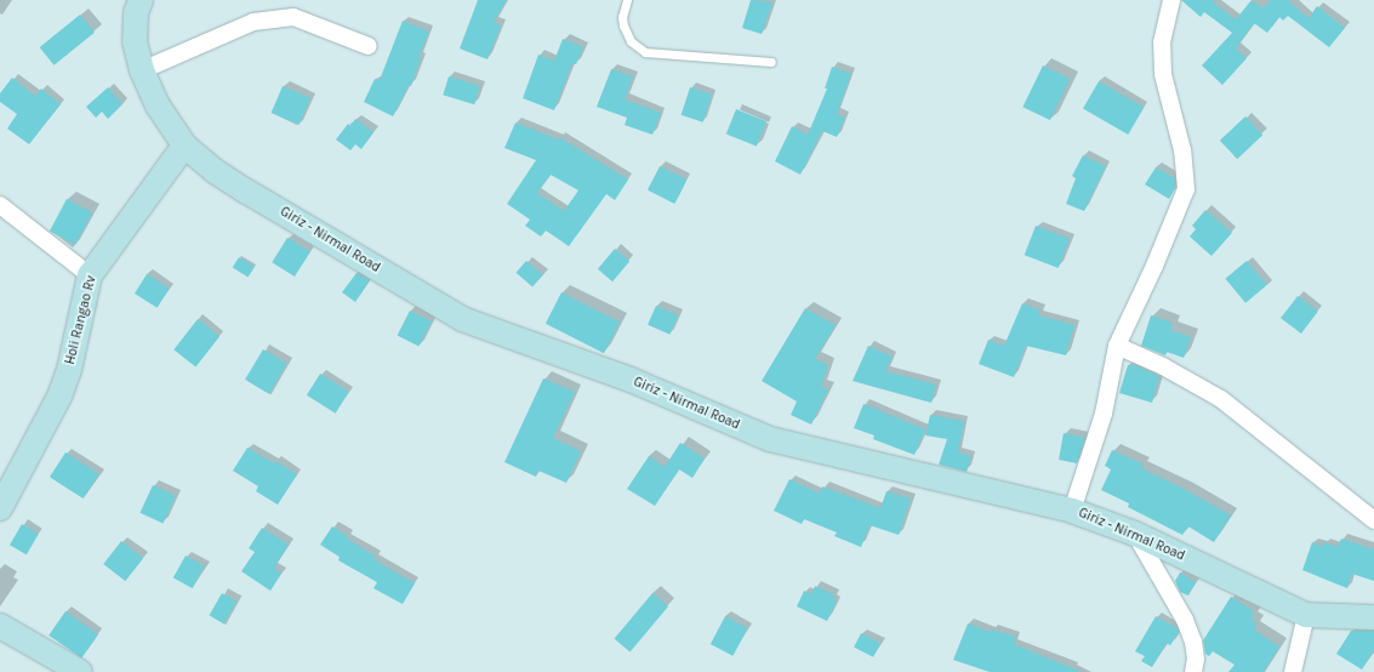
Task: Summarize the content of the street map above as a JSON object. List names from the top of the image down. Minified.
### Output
{"streets":{"main road":["Giriz - Nirmal Road","Holi Rangao Rv"]},"crossings":[["Giriz - Nirmal Road","Holi Rangao Rv"]]}
